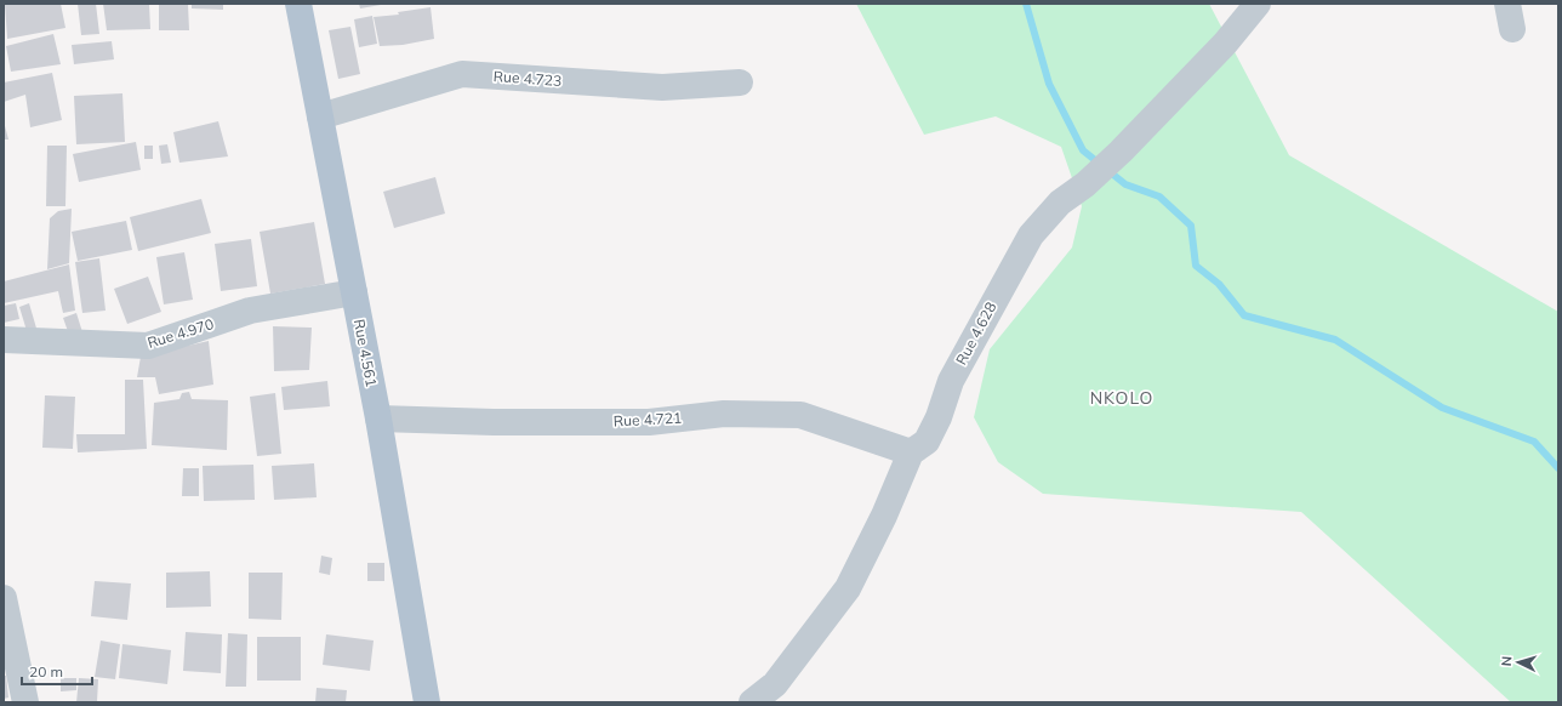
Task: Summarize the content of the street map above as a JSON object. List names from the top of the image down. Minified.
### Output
{"streets":{"main road":["Rue 4.561"],"street":["Rue 4.723","Rue 4.970","Rue 4.628","Rue 4.721"]},"crossings":[["Rue 4.723","Rue 4.561"],["Rue 4.970","Rue 4.561"],["Rue 4.628","Rue 4.721"],["Rue 4.561","Rue 4.721"]],"districts":["NKOLO"],"scale_bar":"20 m","north":"left"}
